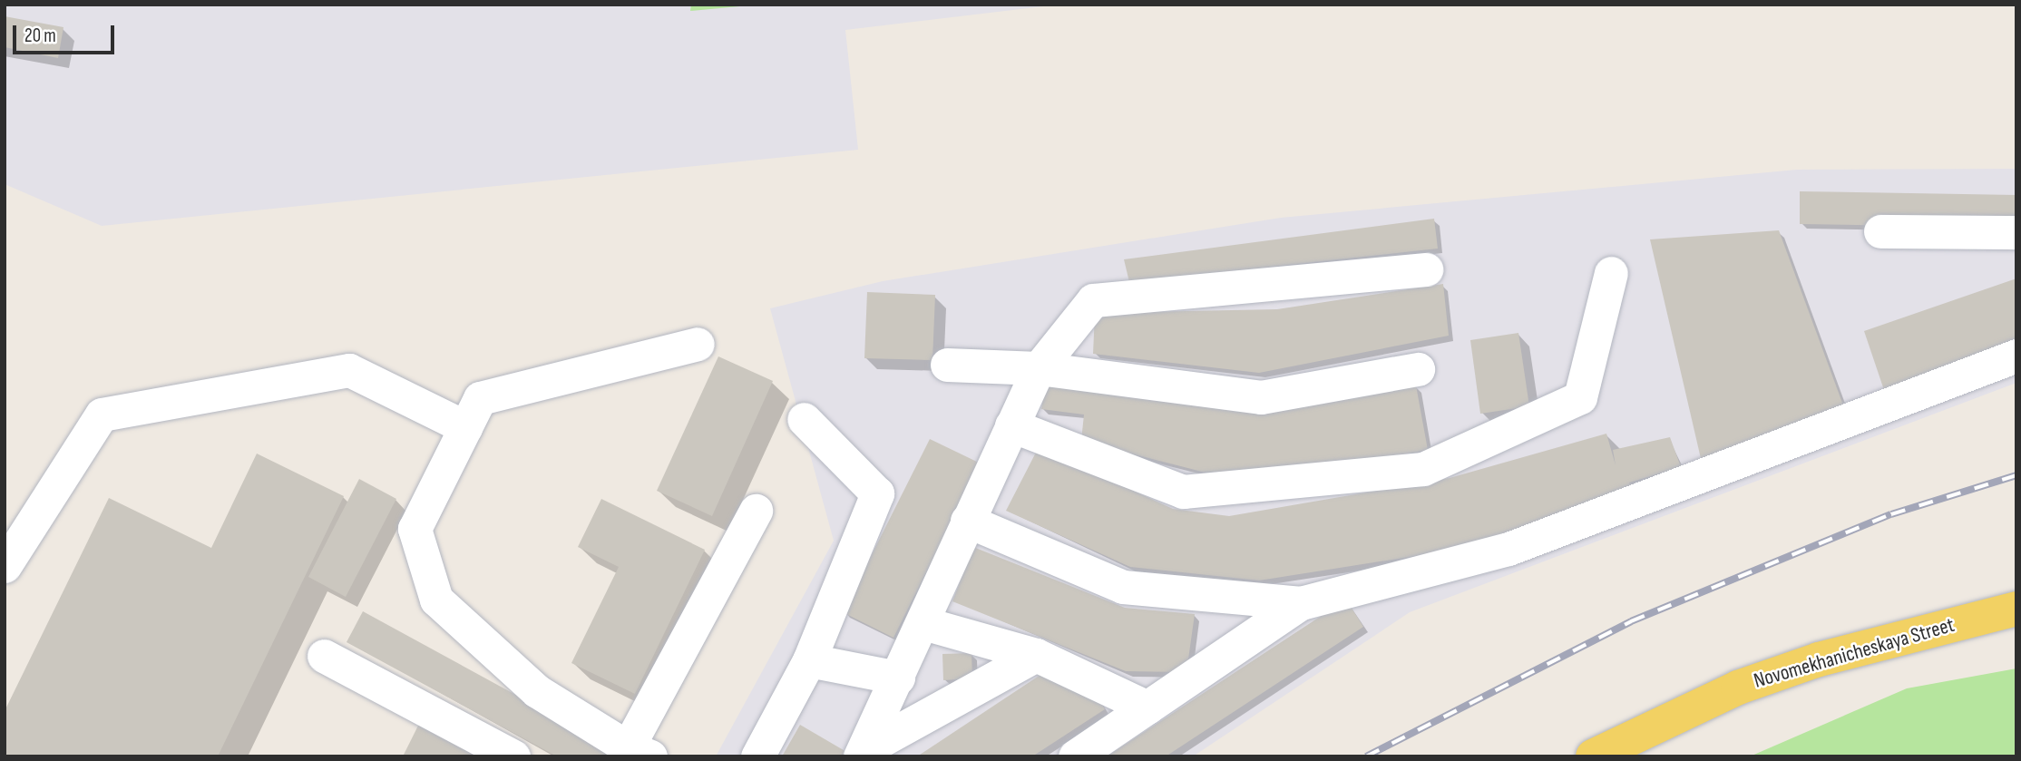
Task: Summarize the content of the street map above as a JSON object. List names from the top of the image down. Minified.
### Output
{"streets":{"main road":["Novomekhanicheskaya Street"]},"scale_bar":"20 m"}
